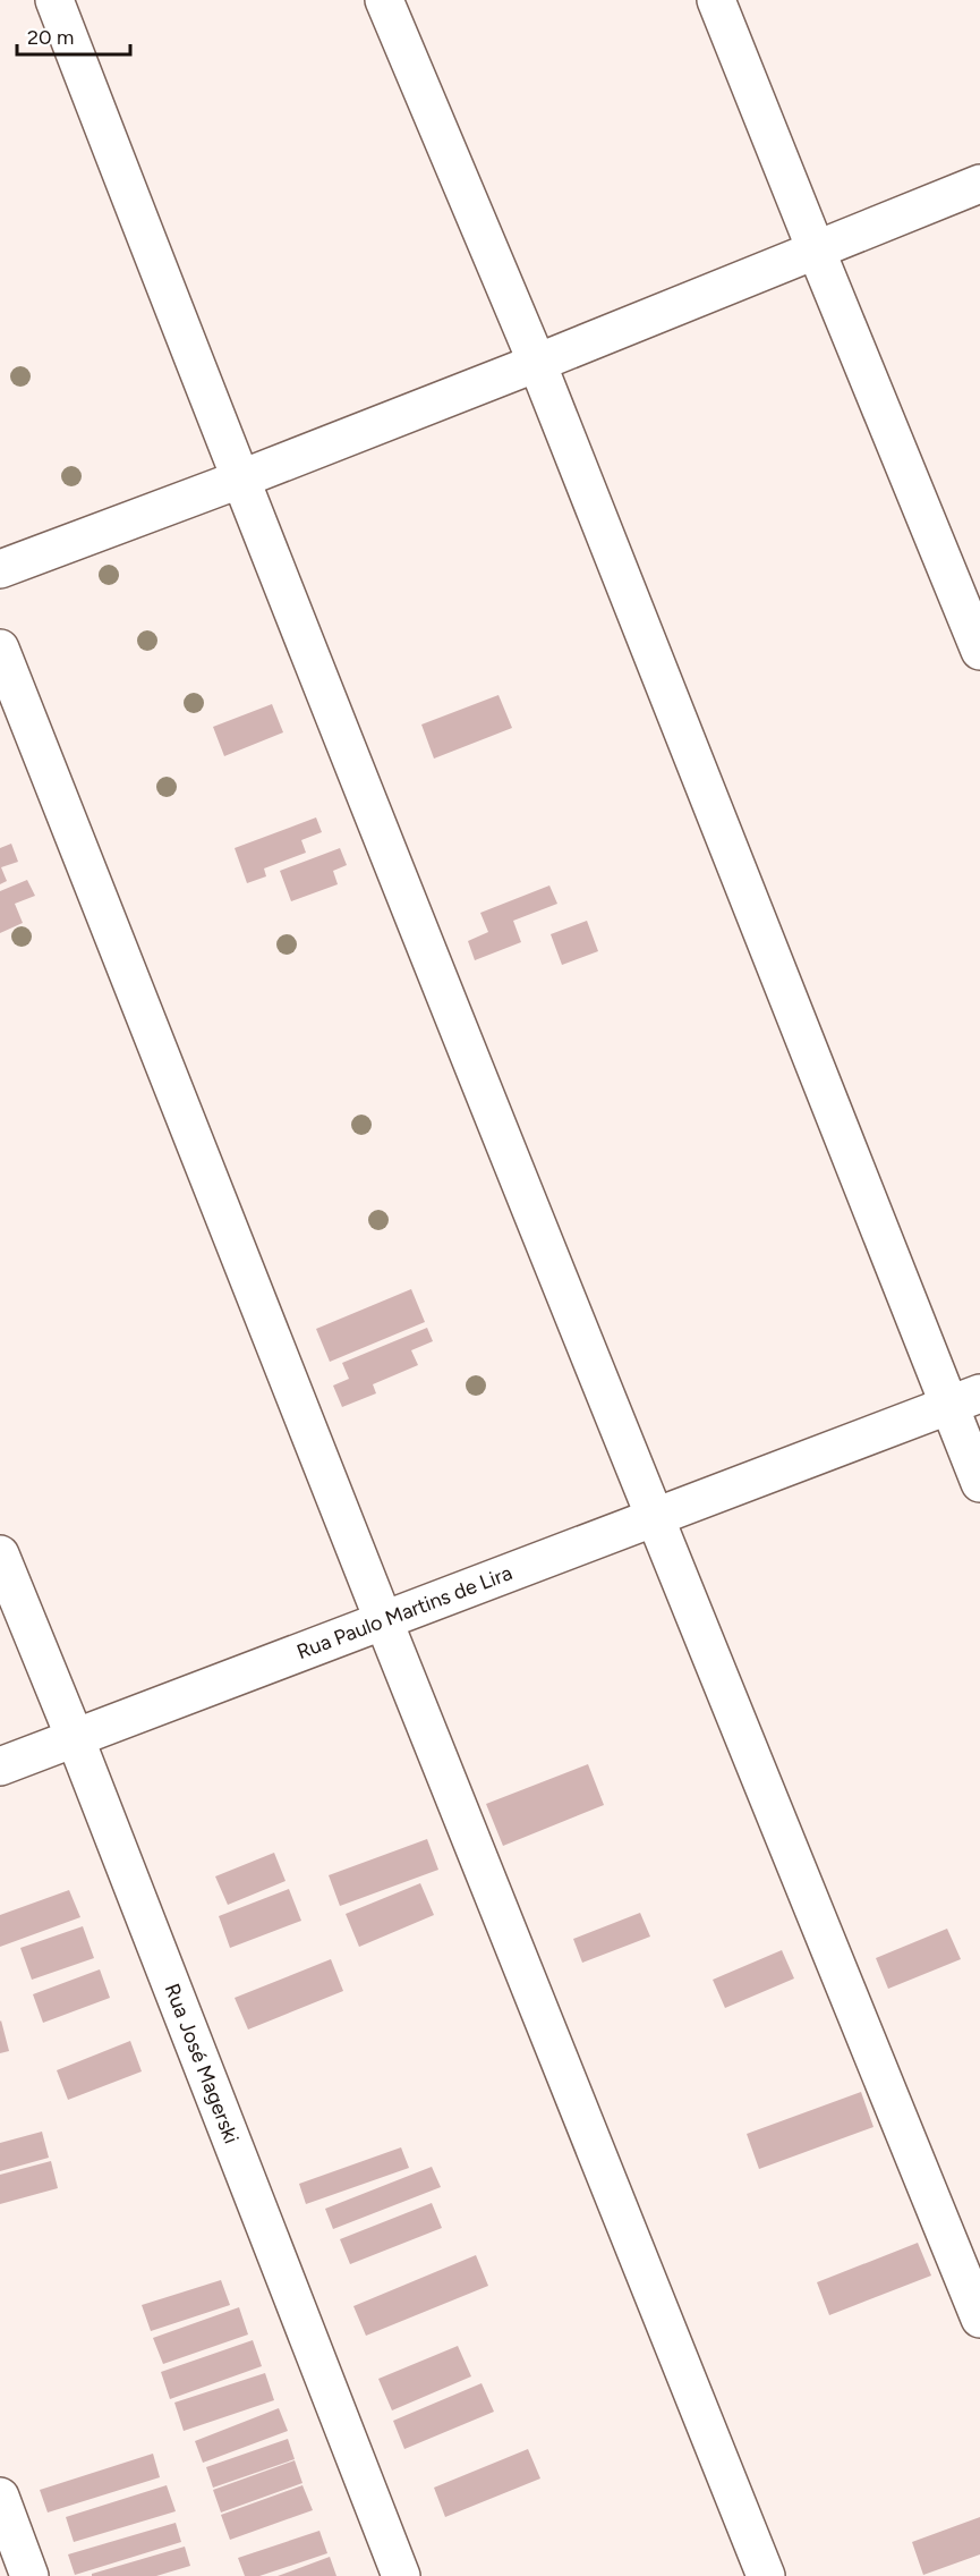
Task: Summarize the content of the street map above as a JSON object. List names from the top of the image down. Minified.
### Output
{"streets":{"street":["Rua Paulo Martins de Lira","Rua José Magerski"]},"crossings":[["Rua Paulo Martins de Lira","Rua José Magerski"]],"scale_bar":"20 m"}
